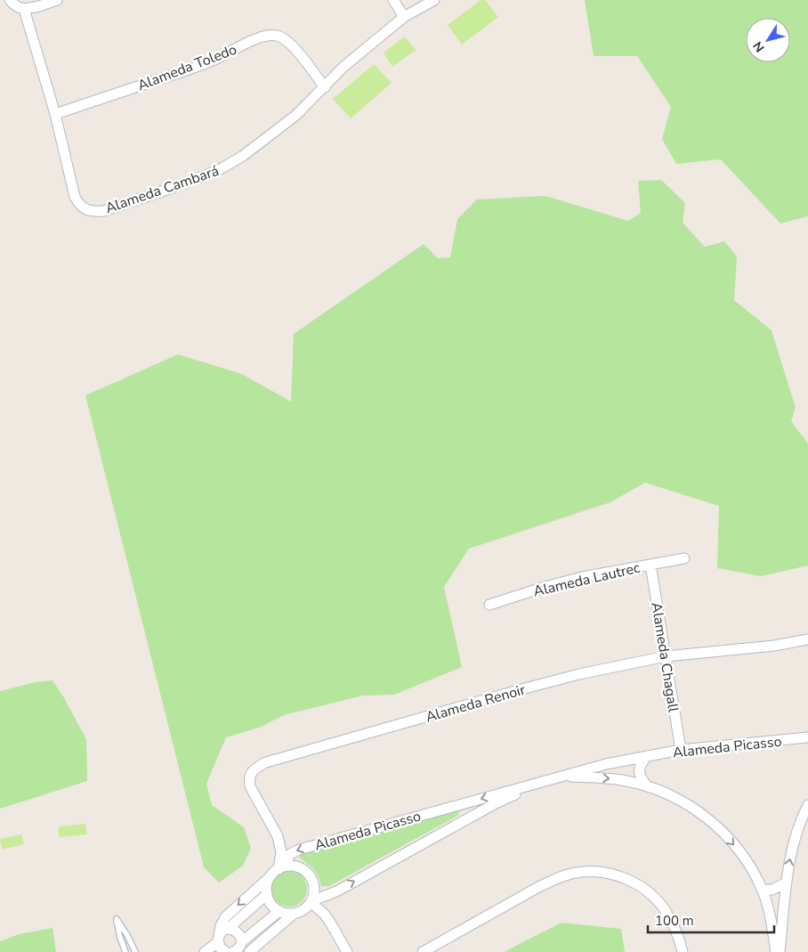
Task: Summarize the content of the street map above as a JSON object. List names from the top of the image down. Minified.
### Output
{"streets":{"street":["Alameda Toledo","Alameda Cambará","Alameda Lautrec","Alameda Chagall","Alameda Renoir","Alameda Picasso"]},"crossings":[["Alameda Toledo","Alameda Cambará"],["Alameda Lautrec","Alameda Chagall"],["Alameda Chagall","Alameda Renoir"],["Alameda Chagall","Alameda Picasso"],["Alameda Renoir","Alameda Picasso"]],"scale_bar":"100 m","north":"bottom left"}
